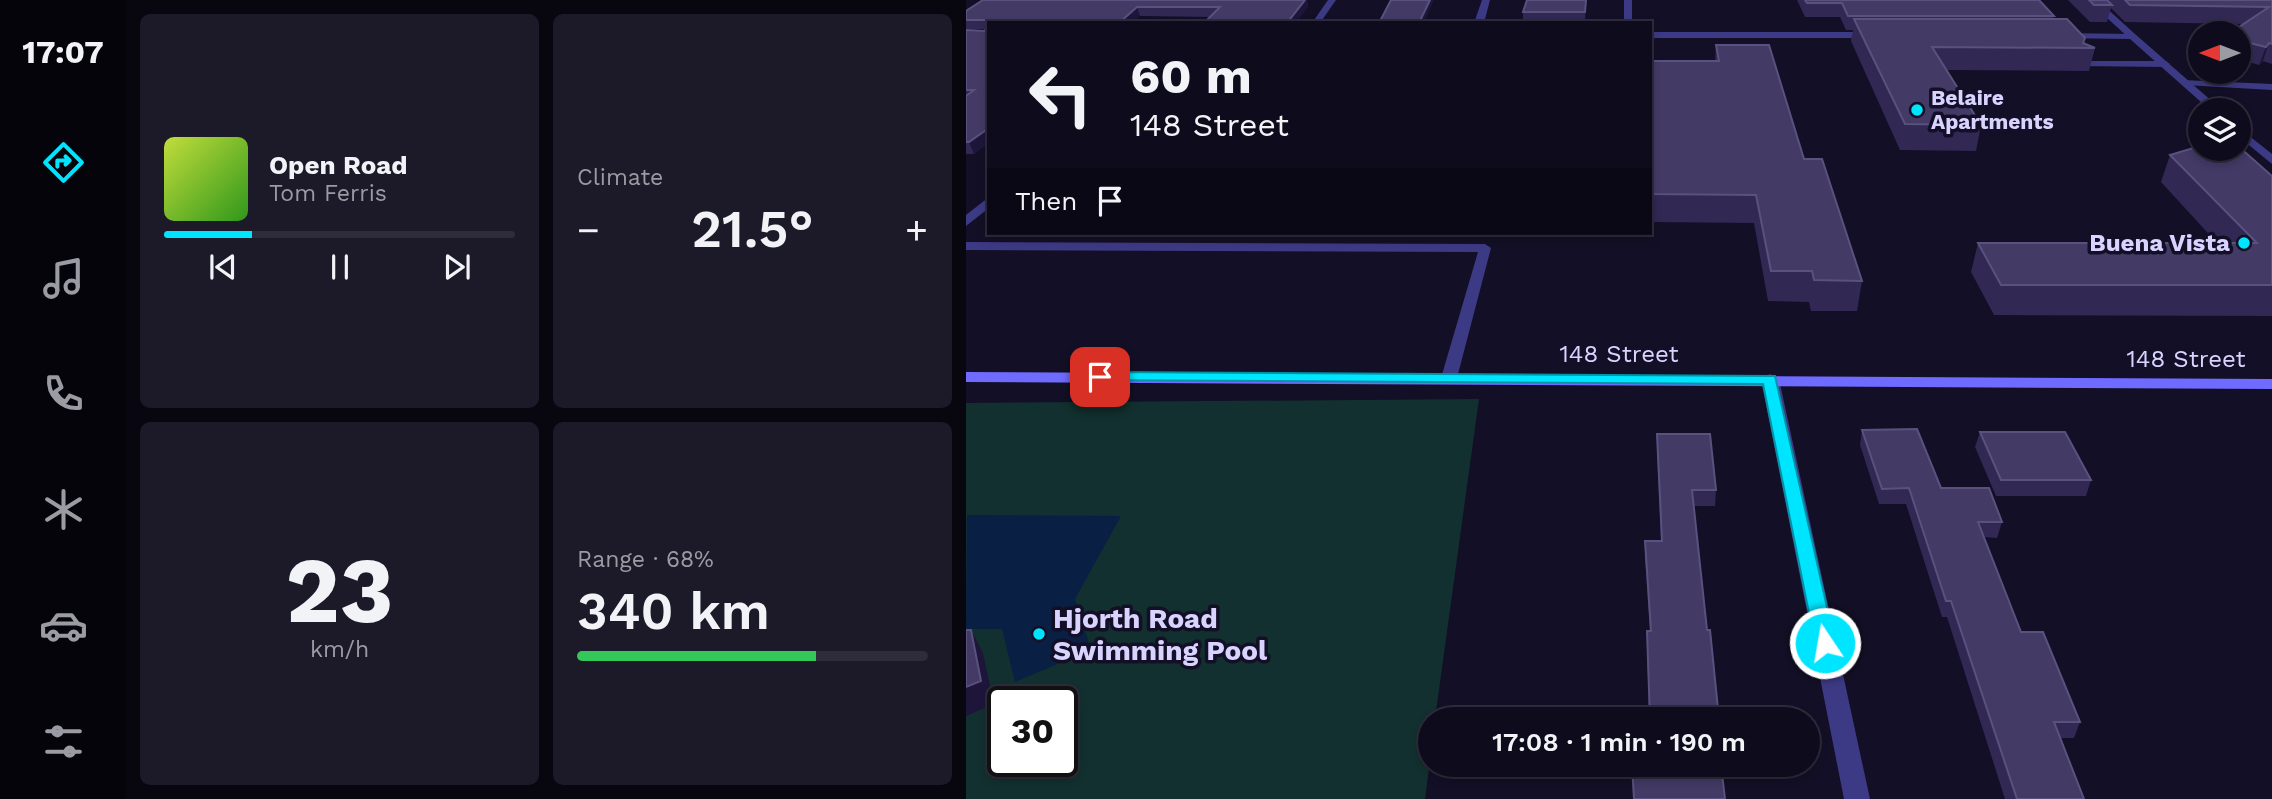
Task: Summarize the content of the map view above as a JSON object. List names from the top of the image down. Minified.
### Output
{"streets":{"main road":["148 Street"]},"places":["Belaire Apartments","Buena Vista","Hjorth Road Swimming Pool"],"north":"left","page":{"tabs":"17:07","tile":["Climate",["23","km/h"],["Range · 68%","340 km"]],"turn":["60 m","148 Street"],"song":["Open Road","Tom Ferris"],"then":"Then","heat":["−","21.5°","+"],"limit":"30","trip":"17:08 · 1 min · 190 m"}}
